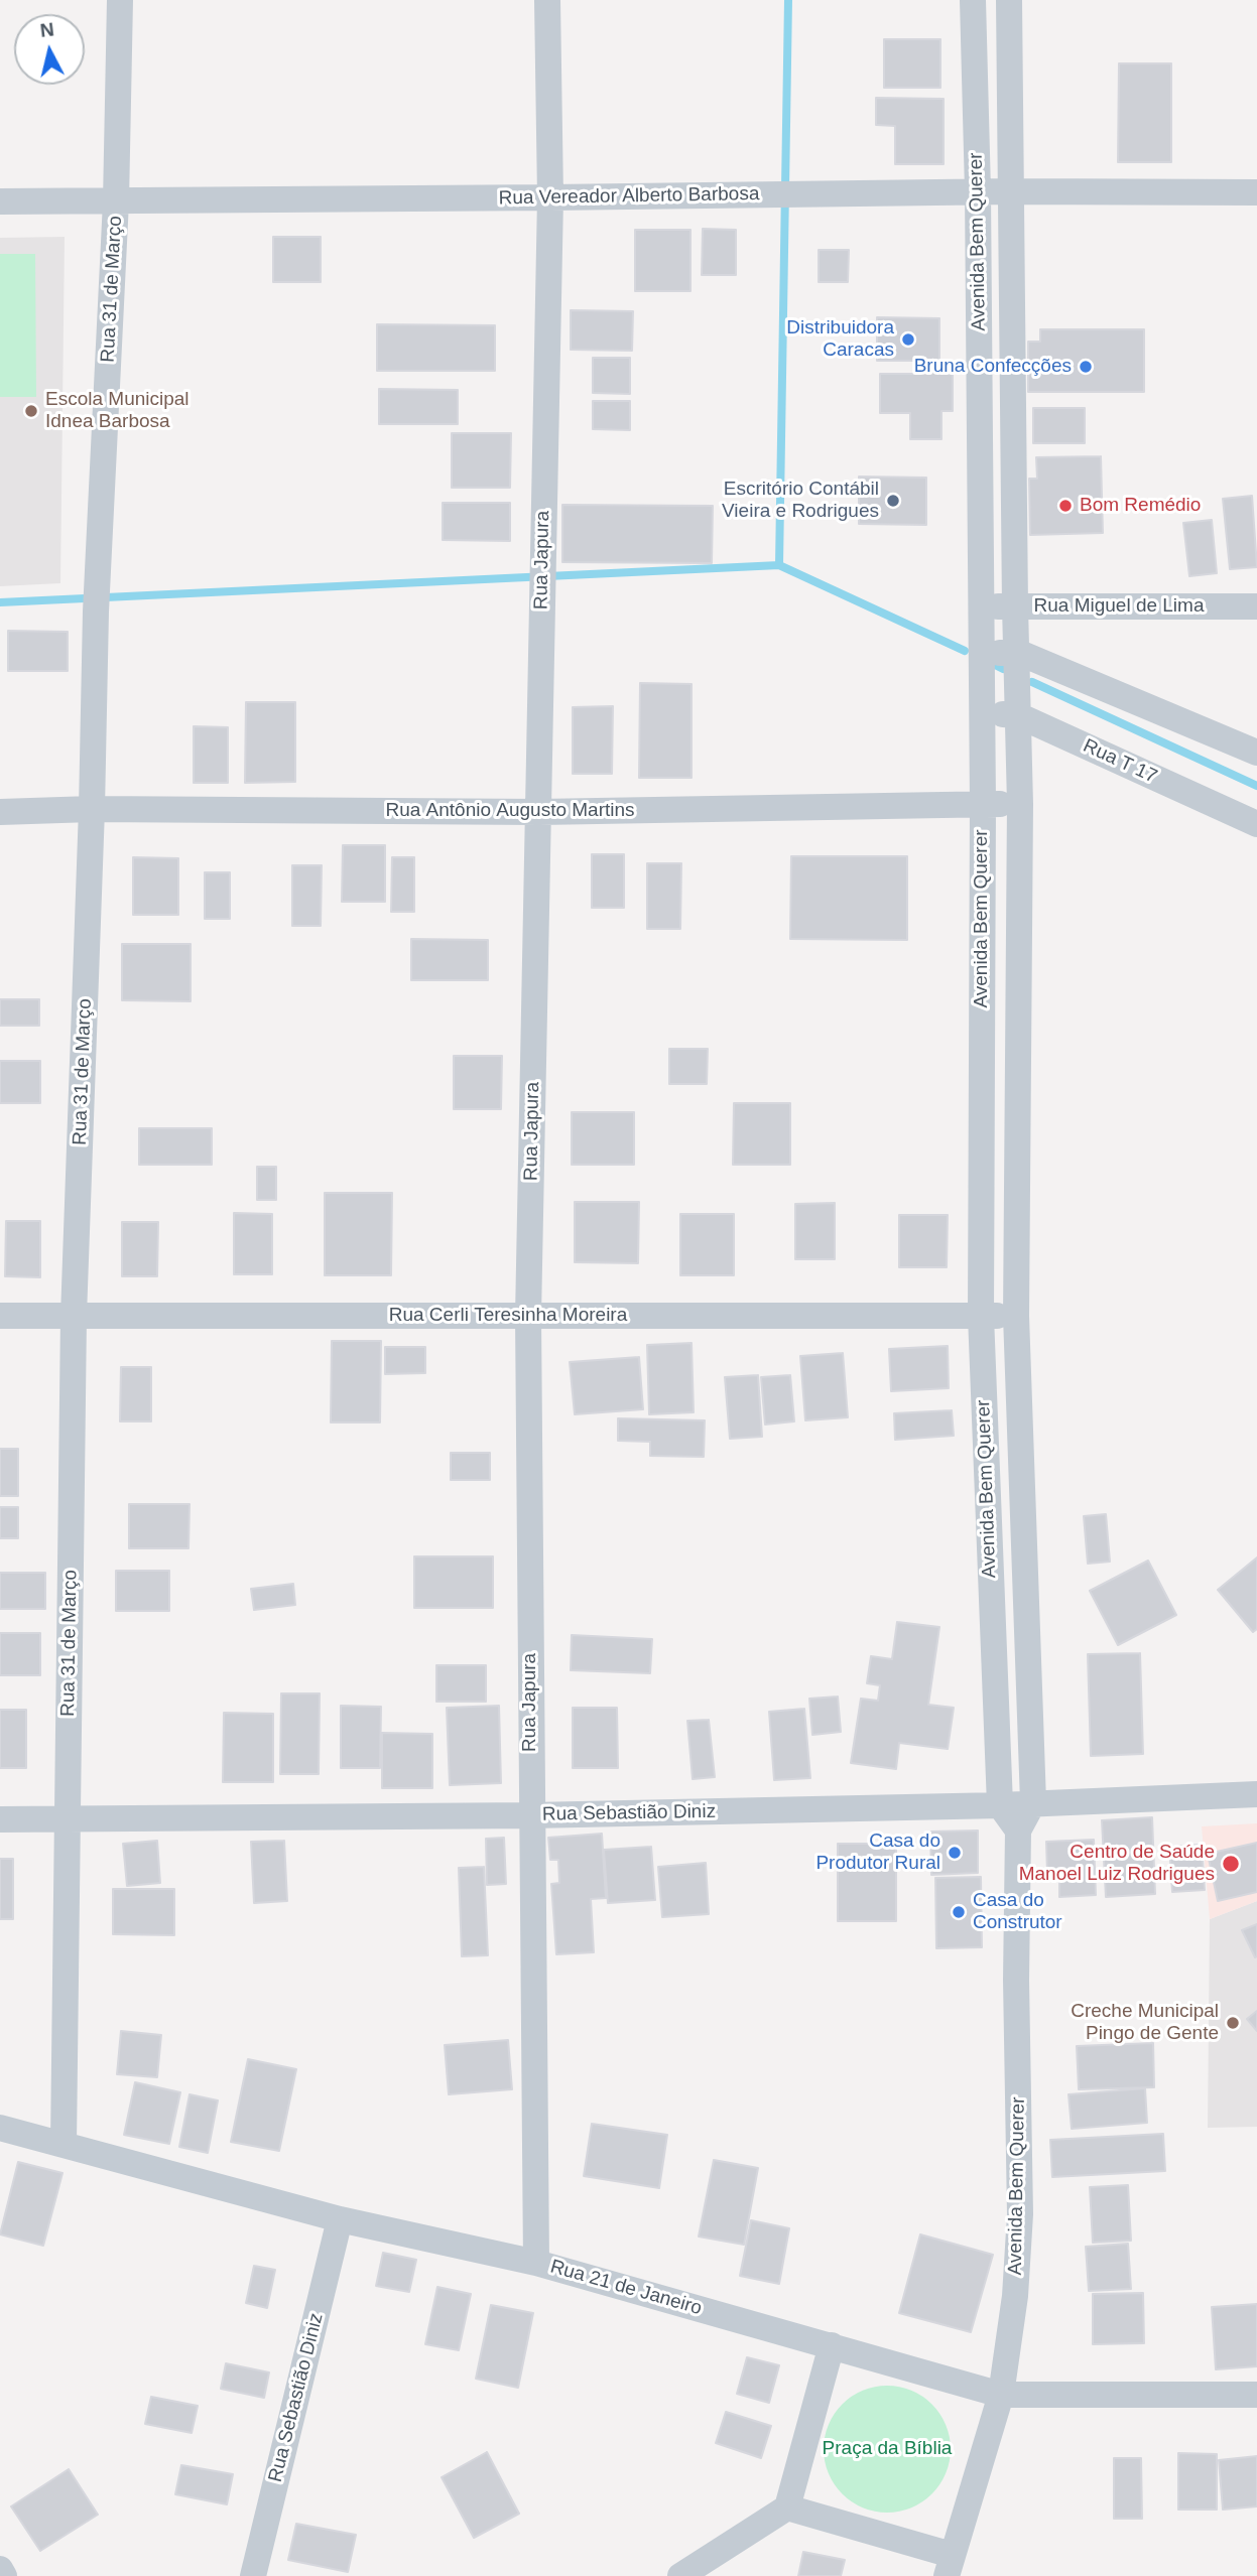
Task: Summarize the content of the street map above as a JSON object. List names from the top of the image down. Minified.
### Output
{"streets":{"street":["Rua Vereador Alberto Barbosa","Avenida Bem Querer","Rua 31 de Março","Rua Japura","Rua Miguel de Lima","Rua T 17","Rua Antônio Augusto Martins","Rua Cerli Teresinha Moreira","Rua Sebastião Diniz","Rua 21 de Janeiro"]},"crossings":[["Rua Vereador Alberto Barbosa","Avenida Bem Querer"],["Rua Vereador Alberto Barbosa","Rua 31 de Março"],["Rua Vereador Alberto Barbosa","Rua Japura"],["Avenida Bem Querer","Rua Miguel de Lima"],["Avenida Bem Querer","Rua T 17"],["Avenida Bem Querer","Rua Antônio Augusto Martins"],["Avenida Bem Querer","Rua Cerli Teresinha Moreira"],["Avenida Bem Querer","Rua Sebastião Diniz"],["Avenida Bem Querer","Rua 21 de Janeiro"],["Rua 31 de Março","Rua Antônio Augusto Martins"],["Rua 31 de Março","Rua Cerli Teresinha Moreira"],["Rua 31 de Março","Rua Sebastião Diniz"],["Rua 31 de Março","Rua 21 de Janeiro"],["Rua Japura","Rua Antônio Augusto Martins"],["Rua Japura","Rua Cerli Teresinha Moreira"],["Rua Japura","Rua Sebastião Diniz"],["Rua Japura","Rua 21 de Janeiro"],["Rua Sebastião Diniz","Rua 21 de Janeiro"]],"parks":["Praça da Bíblia"],"places":["Distribuidora Caracas","Bruna Confecções","Escola Municipal Idnea Barbosa","Escritório Contábil Vieira e Rodrigues","Bom Remédio","Casa do Produtor Rural","Centro de Saúde Manoel Luiz Rodrigues","Casa do Construtor","Creche Municipal Pingo de Gente"],"north":"top"}
